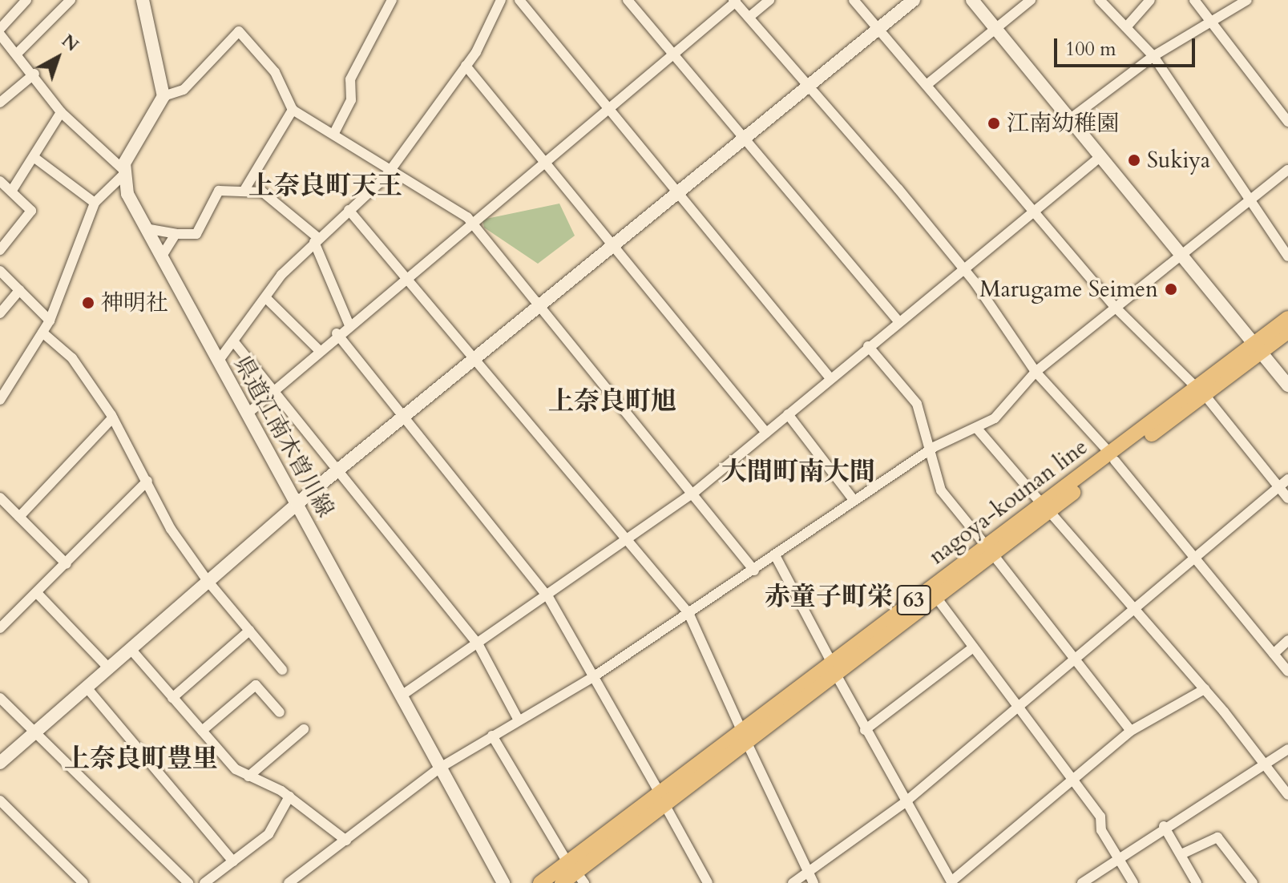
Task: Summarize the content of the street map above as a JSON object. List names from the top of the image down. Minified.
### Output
{"streets":{"main road":["nagoya-kounan line","63"],"street":["県道江南木曽川線"]},"districts":["上奈良町天王","上奈良町旭","大間町南大間","赤童子町栄","上奈良町豊里"],"places":["江南幼稚園","Sukiya","Marugame Seimen","神明社"],"scale_bar":"100 m","north":"top right"}
